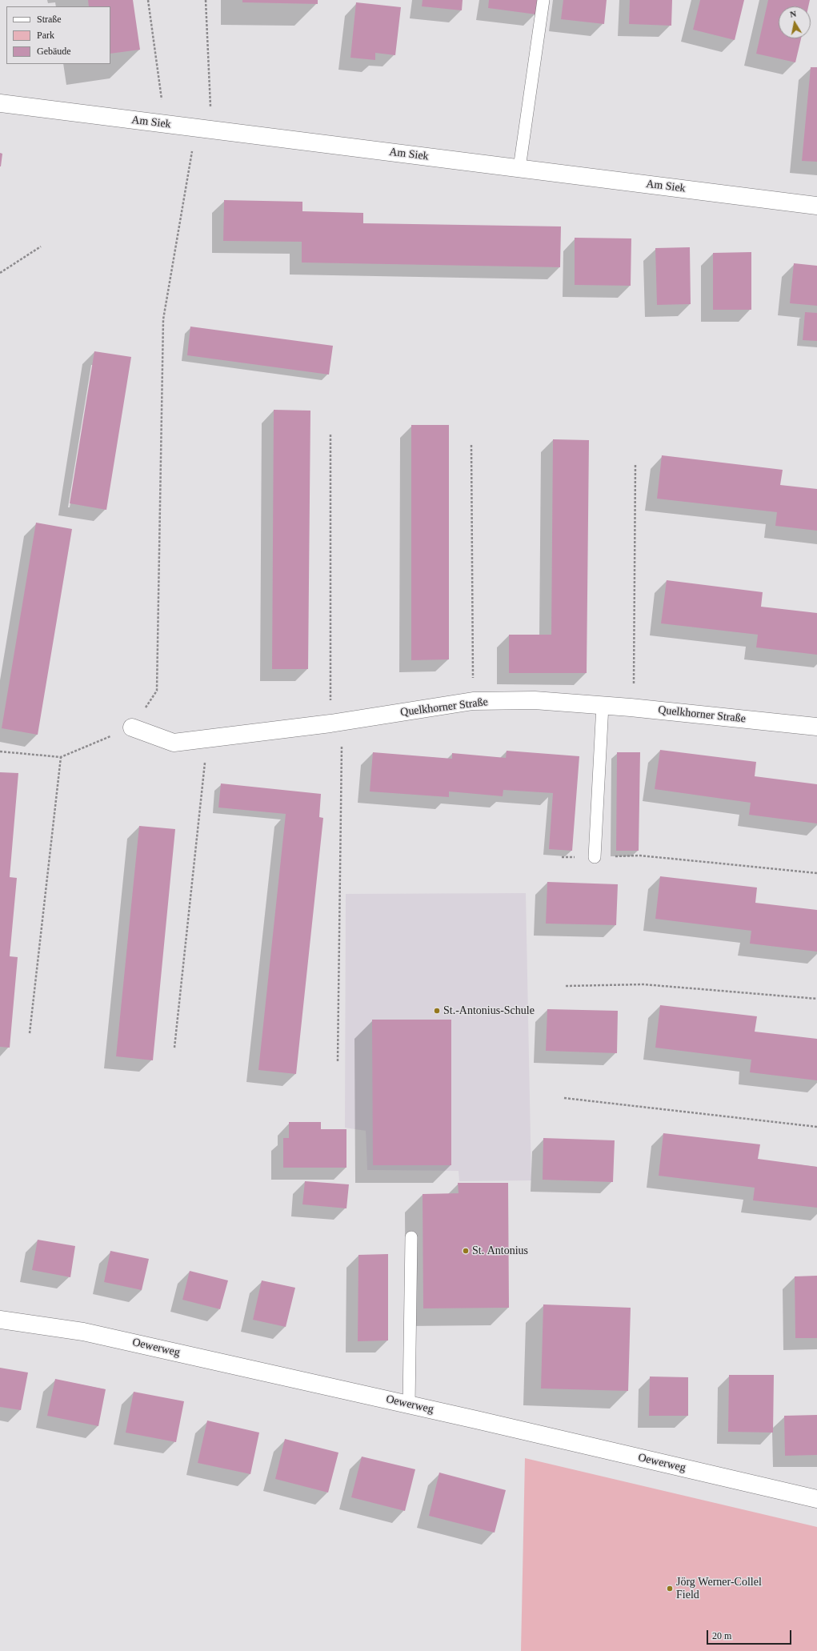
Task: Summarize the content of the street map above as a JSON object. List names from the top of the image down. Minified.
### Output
{"streets":{"street":["Am Siek","Quelkhorner Straße","Oewerweg"]},"places":["St.-Antonius-Schule","St. Antonius","Jörg Werner-Collel Field"],"legend":["Straße","Park","Gebäude"],"scale_bar":"20 m","north":"top"}
